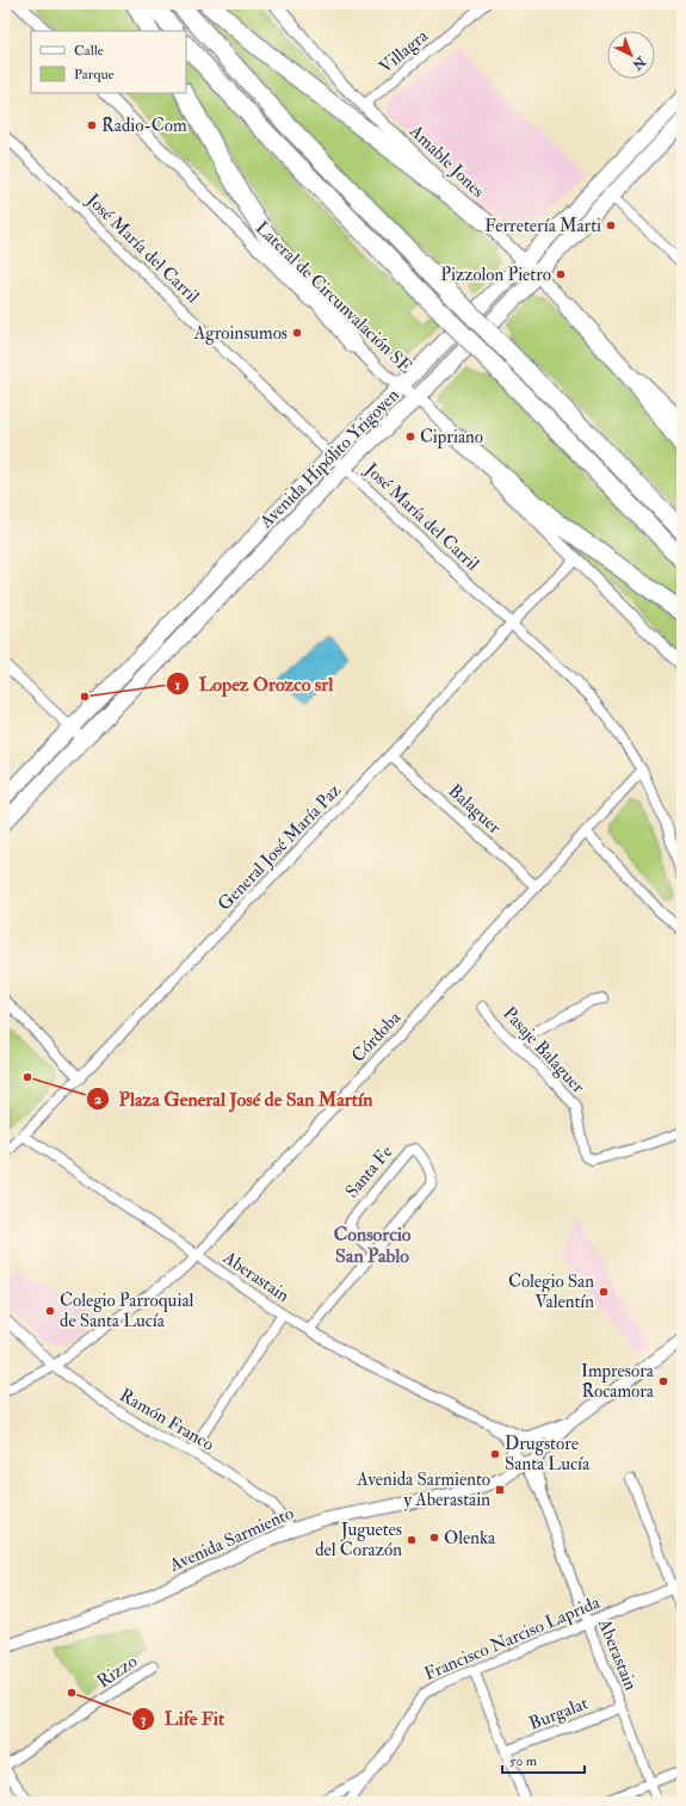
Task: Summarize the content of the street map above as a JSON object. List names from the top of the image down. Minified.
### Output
{"streets":{"main road":["Avenida Hipólito Yrigoyen"],"street":["Villagra","Amable Jones","José María del Carril","Lateral de Circunvalación SE","Balaguer","General José María Paz","Córdoba","Pasaje Balaguer","Santa Fe","Aberastain","Ramón Franco","Avenida Sarmiento","Francisco Narciso Laprida","Rizzo","Burgalat"]},"crossings":[["Villagra","Amable Jones"],["Amable Jones","Avenida Hipólito Yrigoyen"],["José María del Carril","Avenida Hipólito Yrigoyen"],["José María del Carril","General José María Paz"],["José María del Carril","Córdoba"],["Lateral de Circunvalación SE","Avenida Hipólito Yrigoyen"],["Lateral de Circunvalación SE","General José María Paz"],["Balaguer","General José María Paz"],["Balaguer","Córdoba"],["General José María Paz","Aberastain"],["Córdoba","Aberastain"],["Córdoba","Ramón Franco"],["Santa Fe","Aberastain"],["Aberastain","Avenida Sarmiento"],["Aberastain","Francisco Narciso Laprida"],["Aberastain","Burgalat"],["Ramón Franco","Avenida Sarmiento"]],"districts":["Consorcio San Pablo"],"places":{"other":["Radio-Com","Ferretería Marti","Pizzolon Pietro","Agroinsumos","Cipriano","Lopez Orozco srl","Plaza General José de San Martín","Colegio San Valentín","Colegio Parroquial de Santa Lucía","Impresora Rocamora","Drugstore Santa Lucía","Olenka","Juguetes del Corazón","Life Fit"],"transit":["Avenida Sarmiento y Aberastain"]},"legend":["Calle","Parque"],"scale_bar":"50 m","north":"bottom right"}
